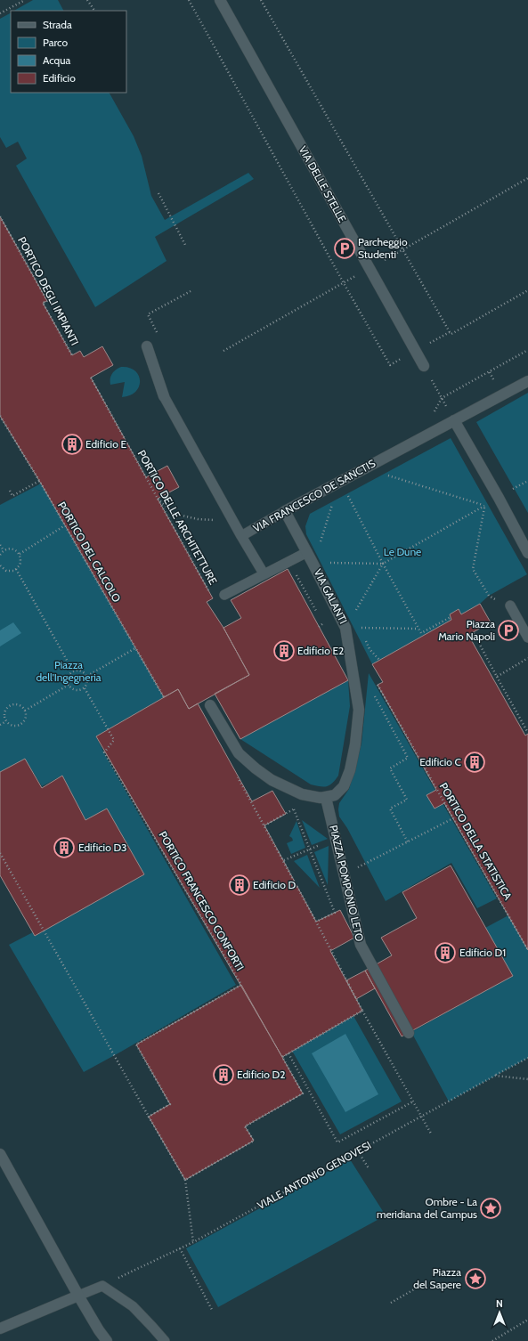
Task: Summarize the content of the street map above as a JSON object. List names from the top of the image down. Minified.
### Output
{"streets":{"street":["VIA DELLE STELLE","VIA FRANCESCO DE SANCTIS","VIA GALANTI","PIAZZA POMPONIO LETO"],"path":["PORTICO DEGLI IMPIANTI","PORTICO DELLE ARCHITETTURE","PORTICO DEL CALCOLO","PORTICO DELLA STATISTICA","PORTICO FRANCESCO CONFORTI","VIALE ANTONIO GENOVESI"]},"crossings":[["VIA FRANCESCO DE SANCTIS","VIA GALANTI"],["VIA GALANTI","PIAZZA POMPONIO LETO"]],"parks":["Le Dune","Piazza dell'Ingegneria"],"places":{"parking":["Parcheggio Studenti","Piazza Mario Napoli"],"building":["Edificio E","Edificio E2","Edificio C","Edificio D3","Edificio D","Edificio D1","Edificio D2"],"place":["Ombre - La meridiana del Campus","Piazza del Sapere"]},"legend":["Strada","Parco","Acqua","Edificio"],"north":"top"}
